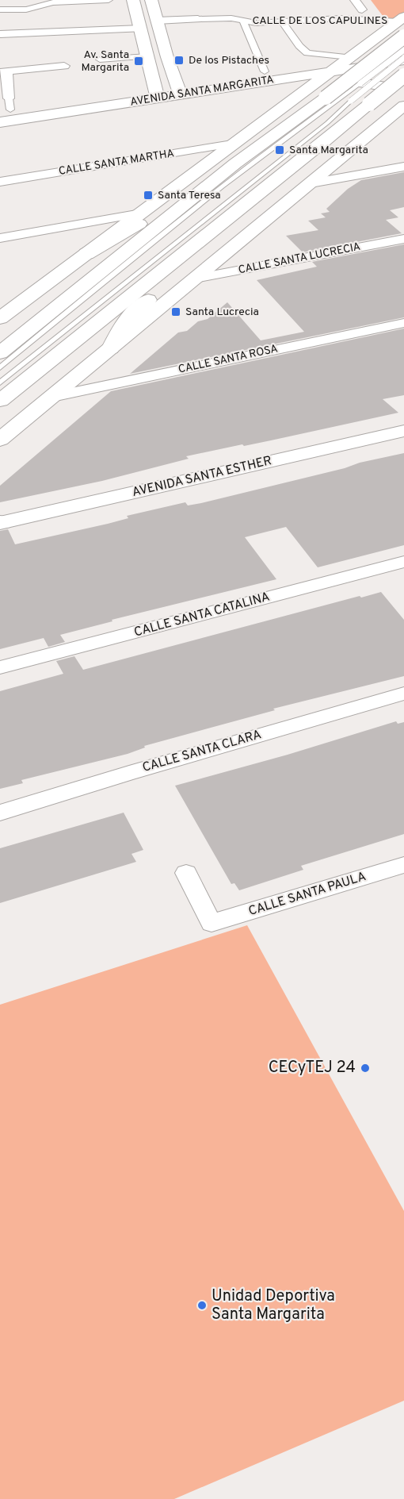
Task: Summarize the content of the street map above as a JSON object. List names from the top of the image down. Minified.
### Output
{"streets":{"main road":["AVENIDA SANTA MARGARITA"],"street":["CALLE DE LOS CAPULINES","CALLE SANTA MARTHA","CALLE SANTA LUCRECIA","CALLE SANTA ROSA","AVENIDA SANTA ESTHER","CALLE SANTA CATALINA","CALLE SANTA CLARA","CALLE SANTA PAULA"]},"places":{"transit":["De los Pistaches","Av. Santa Margarita","Santa Margarita","Santa Teresa","Santa Lucrecia"],"other":["CECyTEJ 24","Unidad Deportiva Santa Margarita"]}}
